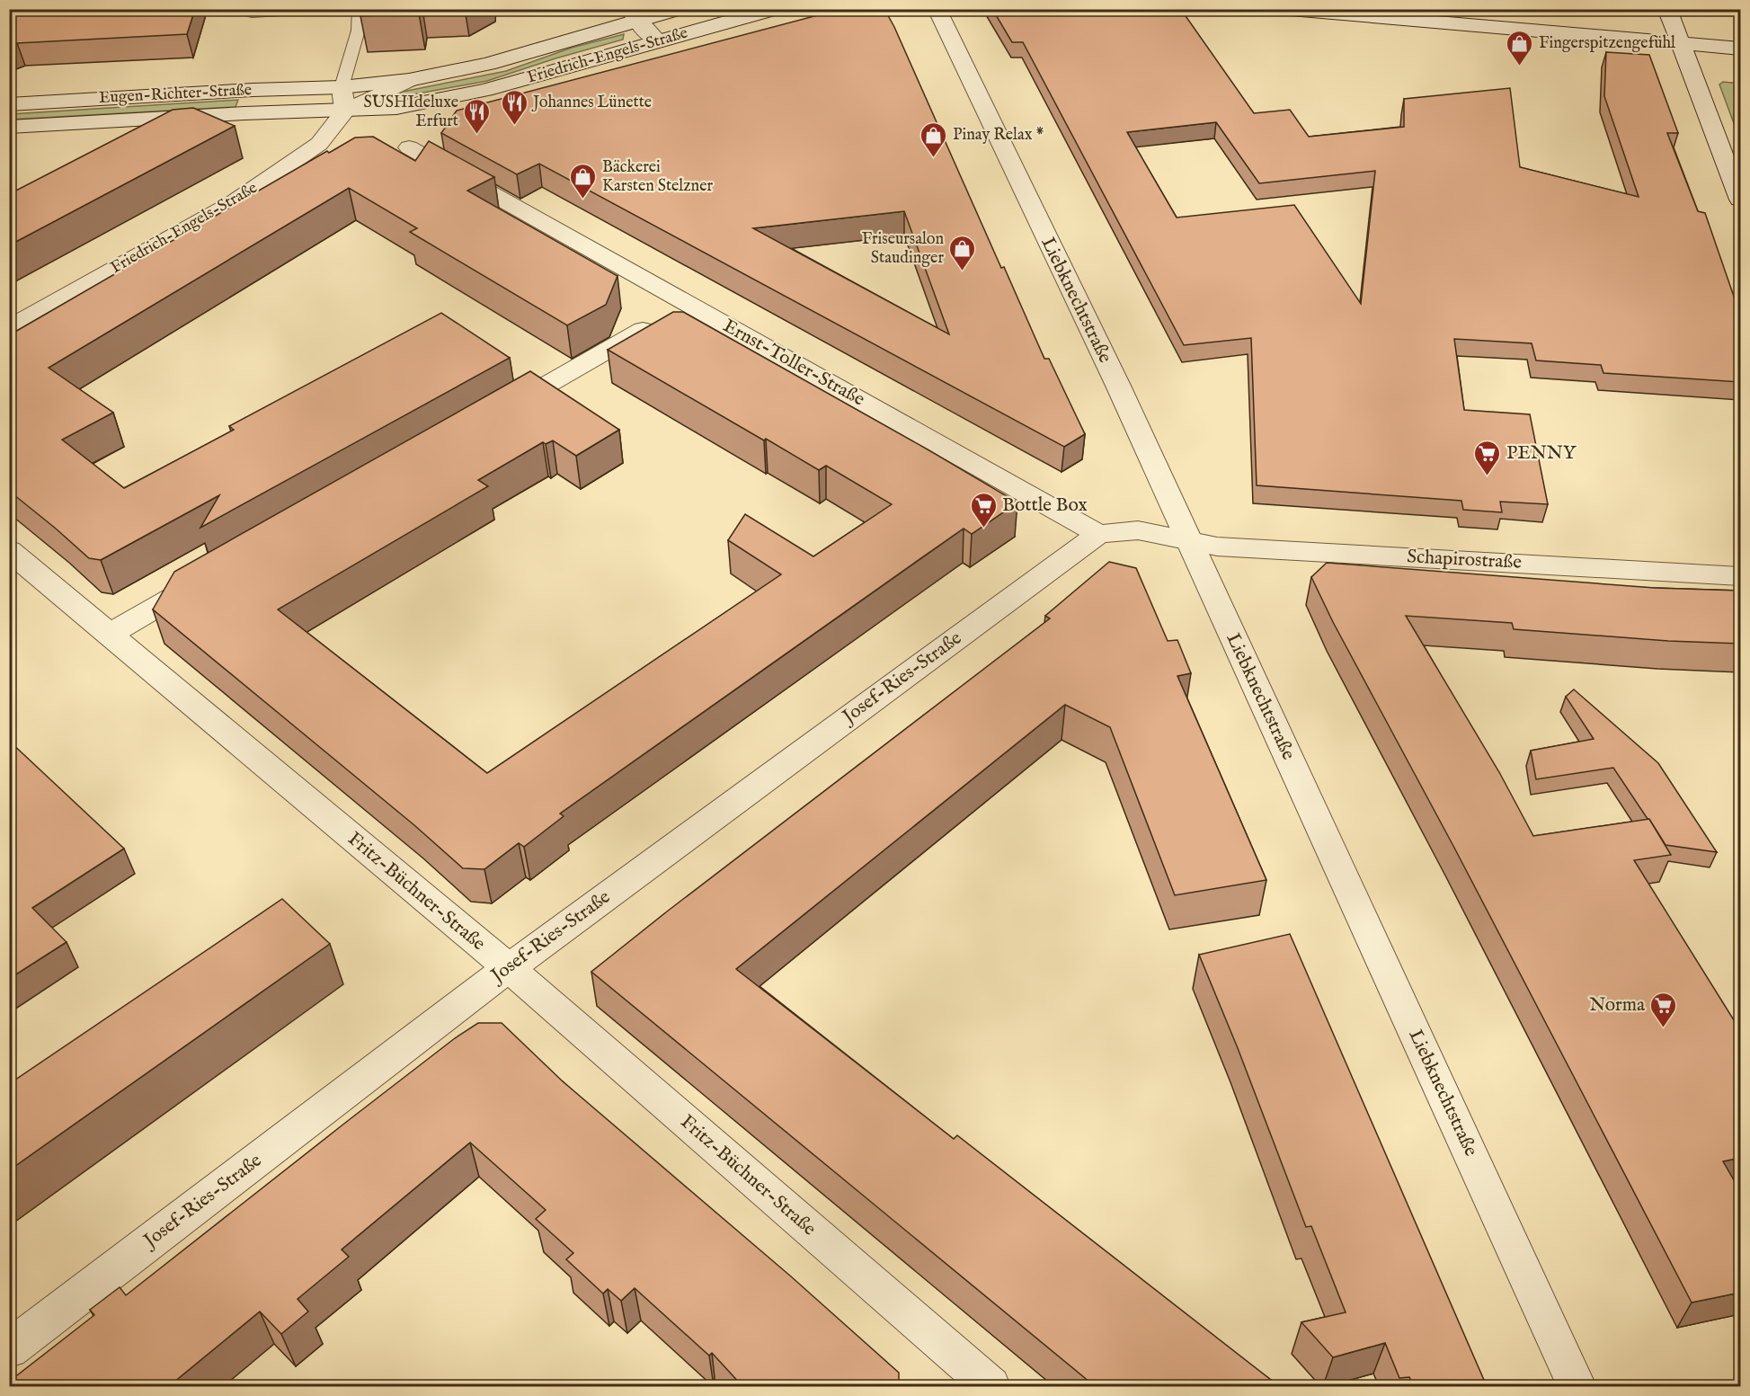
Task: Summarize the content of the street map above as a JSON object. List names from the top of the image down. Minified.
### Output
{"streets":{"street":["Friedrich-Engels-Straße","Eugen-Richter-Straße","Liebknechtstraße","Ernst-Toller-Straße","Schapirostraße","Josef-Ries-Straße","Fritz-Büchner-Straße"]},"crossings":[["Friedrich-Engels-Straße","Eugen-Richter-Straße"],["Liebknechtstraße","Schapirostraße"],["Ernst-Toller-Straße","Josef-Ries-Straße"],["Josef-Ries-Straße","Fritz-Büchner-Straße"]],"places":{"shop":["Fingerspitzengefühl","Pinay Relax *","Bäckerei Karsten Stelzner","Friseursalon Staudinger"],"restaurant":["Johannes Lünette","SUSHIdeluxe Erfurt"],"supermarket":["PENNY","Bottle Box","Norma"]}}
